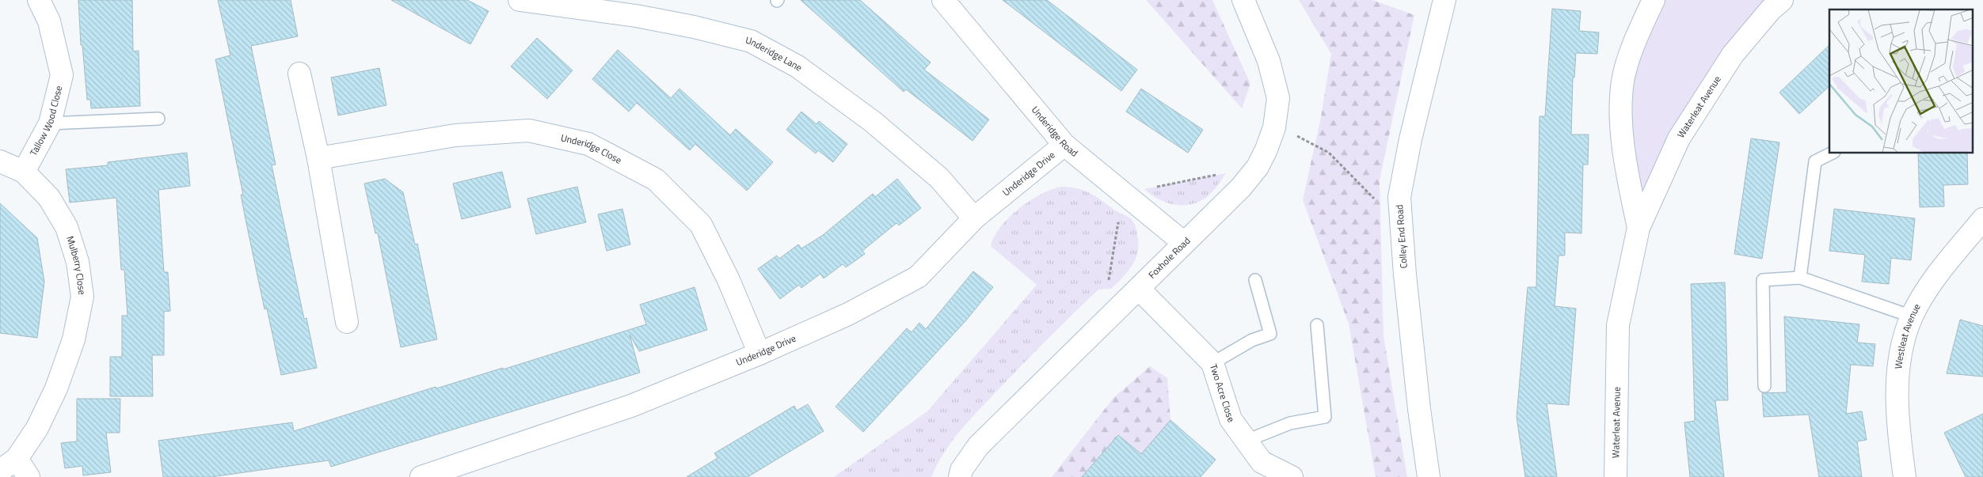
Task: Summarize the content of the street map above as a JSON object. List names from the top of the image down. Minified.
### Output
{"streets":{"street":["Underidge Lane","Waterleat Avenue","Tallow Wood Close","Underidge Road","Underidge Close","Underidge Drive","Colley End Road","Foxhole Road","Mulberry Close","Westleat Avenue","Two Acre Close"]},"crossings":[["Underidge Lane","Underidge Drive"],["Tallow Wood Close","Mulberry Close"],["Underidge Road","Underidge Drive"],["Underidge Road","Foxhole Road"],["Underidge Close","Underidge Drive"],["Foxhole Road","Two Acre Close"]]}
